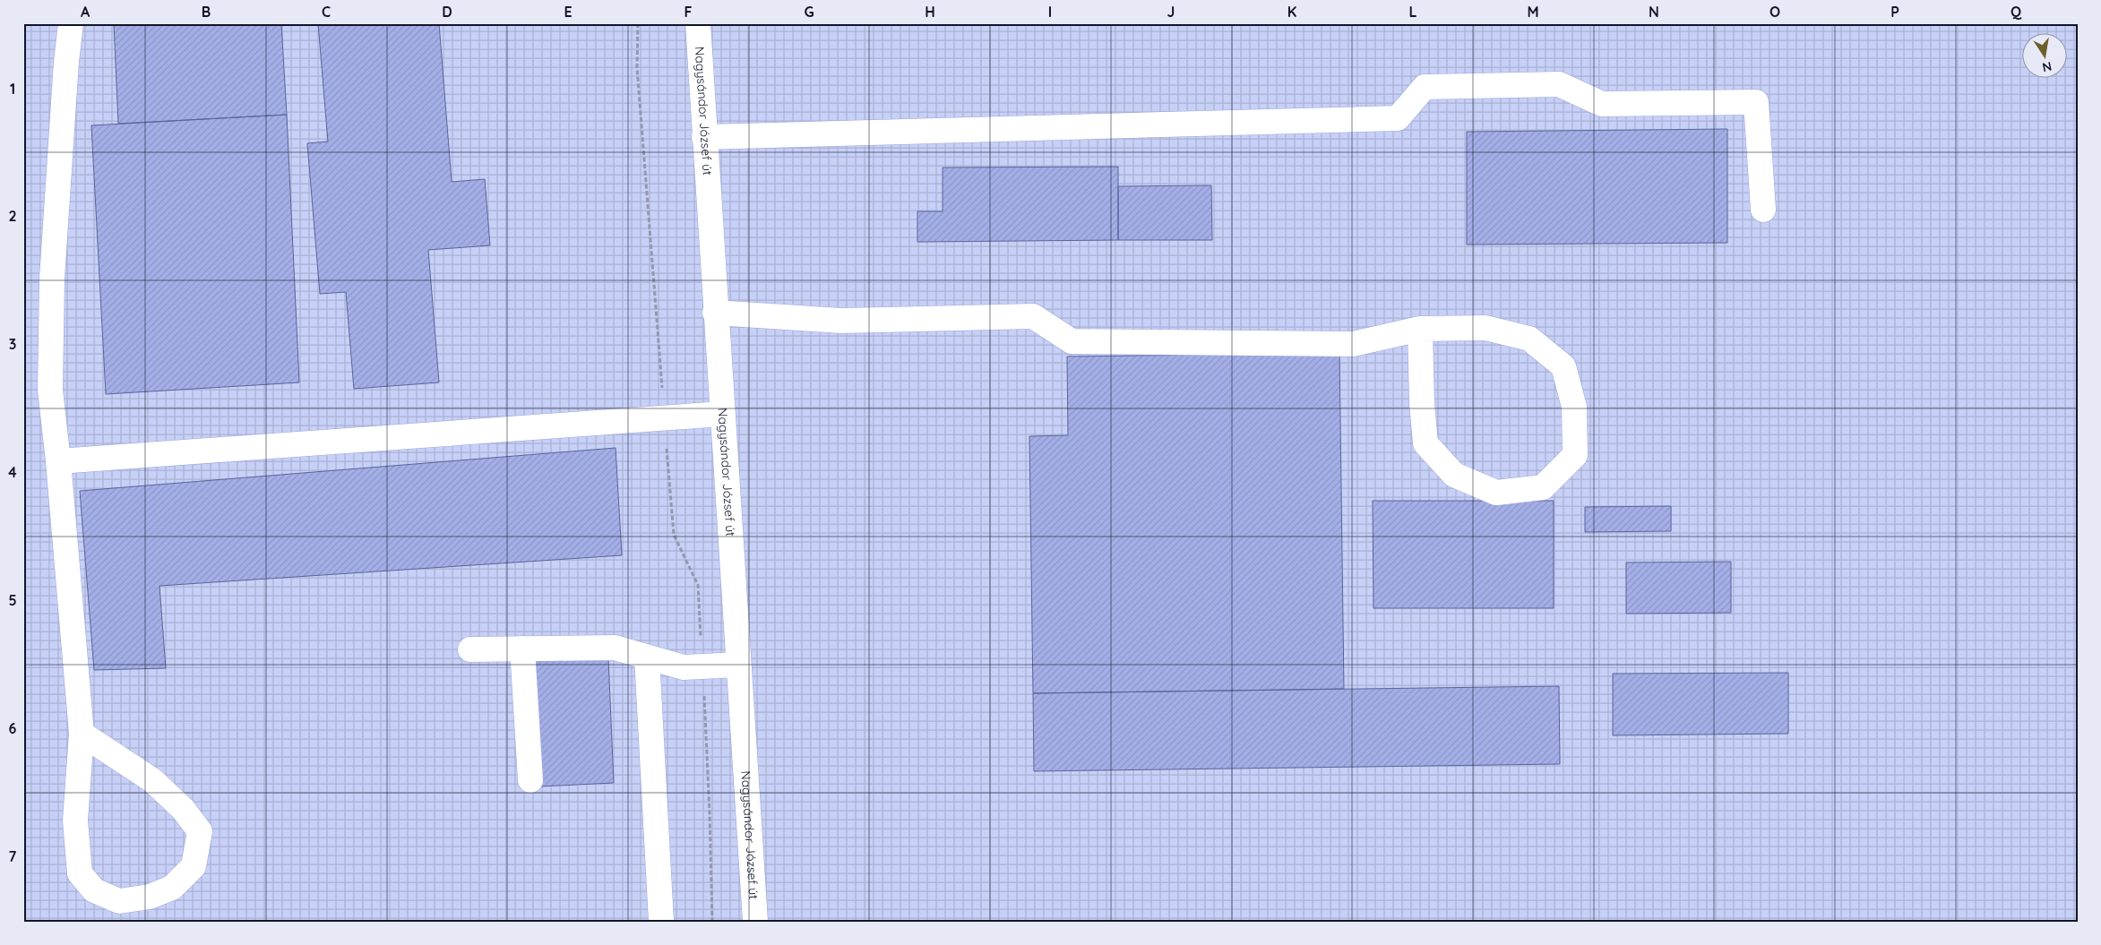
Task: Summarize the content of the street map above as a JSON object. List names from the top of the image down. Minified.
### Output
{"streets":{"street":["Nagysándor József út"]},"north":"bottom","grid":{"columns":["A","B","C","D","E","F","G","H","I","J","K","L","M","N","O","P","Q"],"rows":["1","2","3","4","5","6","7"]}}
